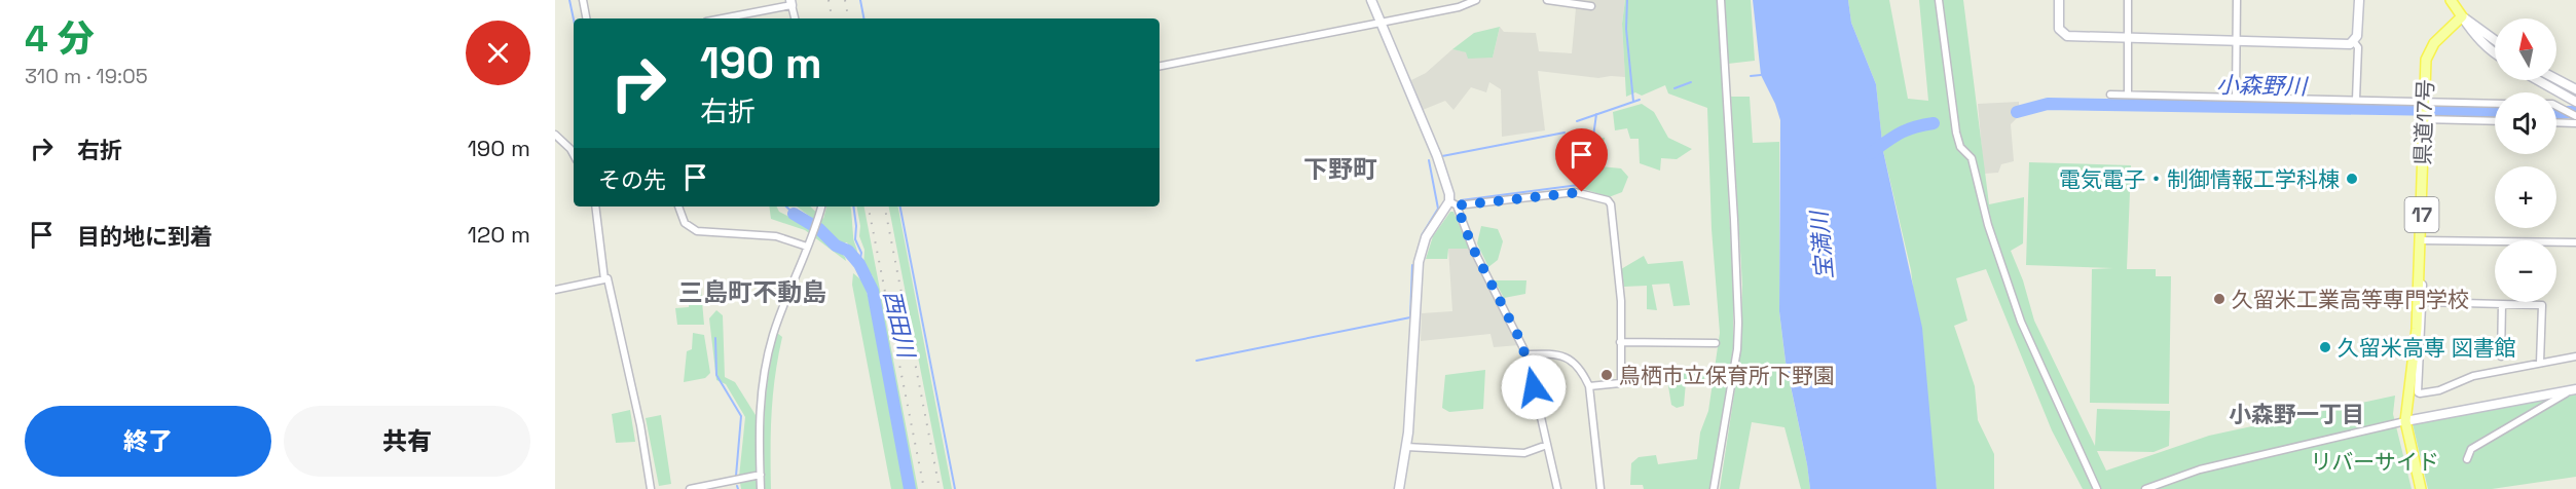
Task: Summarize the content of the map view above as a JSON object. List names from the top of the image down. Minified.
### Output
{"streets":{"main road":["県道17号","17"]},"crossings":[["県道17号","17"]],"districts":["下野町","三島町不動島","小森野一丁目"],"water":["小森野川","宝満川","西田川"],"parks":["リバーサイド"],"places":["電気電子・制御情報工学科棟","久留米工業高等専門学校","久留米高専 図書館","鳥栖市立保育所下野園"],"north":"top","page":{"heading":["4 分","310 m · 19:05"],"map_buttons":["+","−"],"turn":["190 m","右折"],"list":[{"name":"右折","value":"190 m"},{"name":"目的地に到着","value":"120 m"}],"then":"その先","buttons":["終了","共有"]}}
